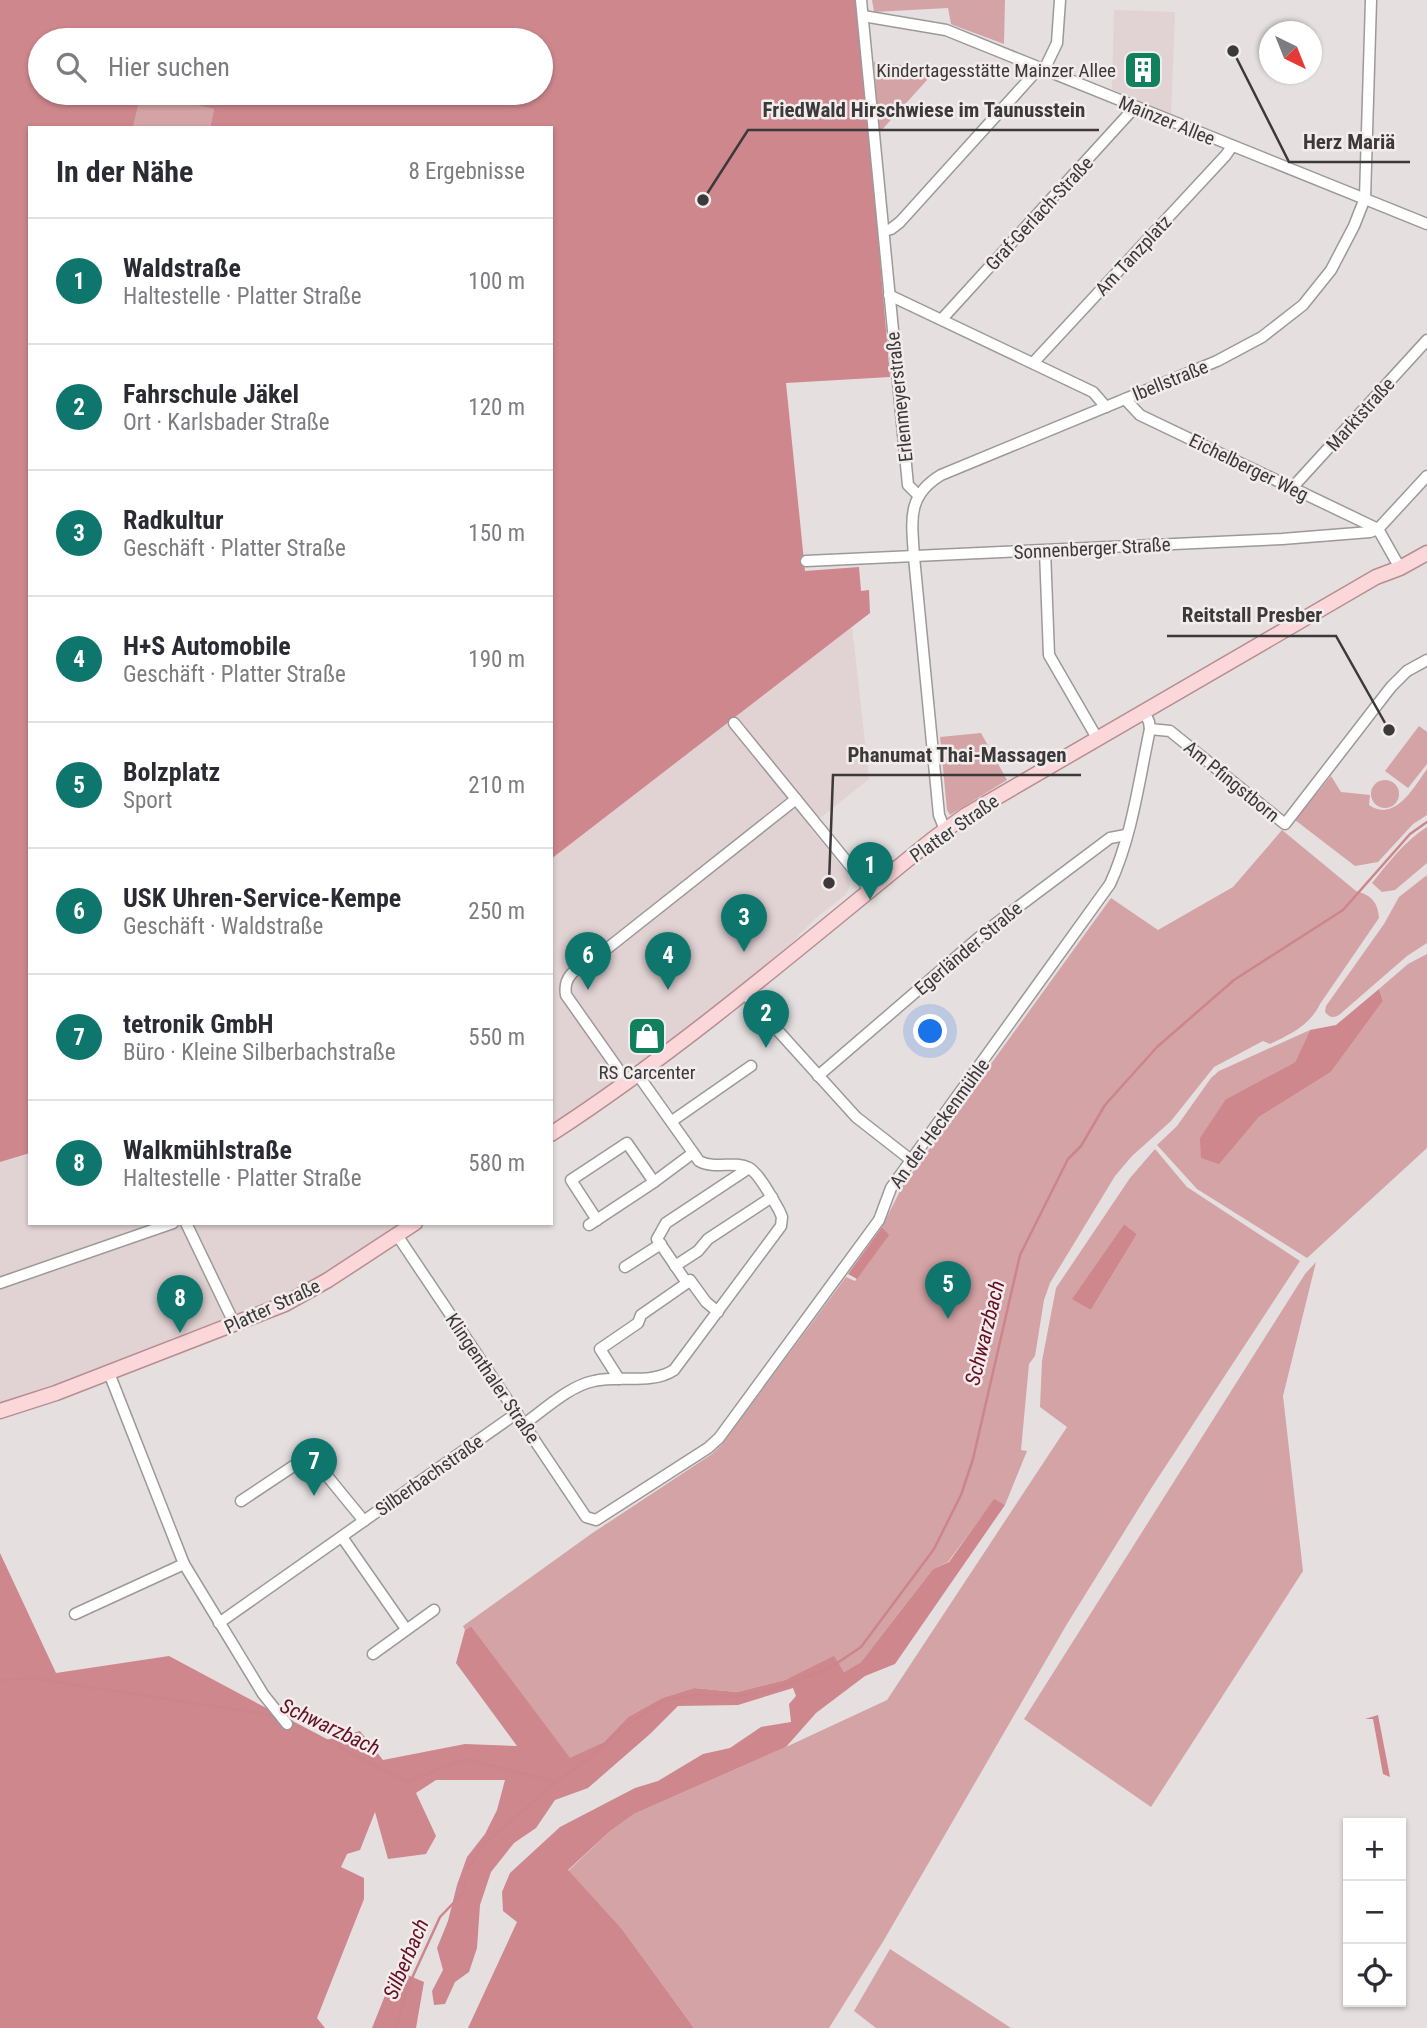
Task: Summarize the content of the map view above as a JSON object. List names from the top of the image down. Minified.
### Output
{"streets":{"main road":["Platter Straße"],"street":["Mainzer Allee","Graf-Gerlach-Straße","Am Tanzplatz","Ibellstraße","Erlenmeyerstraße","Marktstraße","Eichelberger Weg","Sonnenberger Straße","Am Pfingstborn","Egerländer Straße","An der Heckenmühle","Klingenthaler Straße","Silberbachstraße"]},"crossings":[["Mainzer Allee","Graf-Gerlach-Straße"],["Mainzer Allee","Am Tanzplatz"],["Mainzer Allee","Ibellstraße"],["Mainzer Allee","Erlenmeyerstraße"],["Ibellstraße","Erlenmeyerstraße"],["Ibellstraße","Eichelberger Weg"],["Marktstraße","Eichelberger Weg"],["Eichelberger Weg","Sonnenberger Straße"],["Am Pfingstborn","An der Heckenmühle"],["Platter Straße","Klingenthaler Straße"],["Egerländer Straße","An der Heckenmühle"],["An der Heckenmühle","Klingenthaler Straße"],["Klingenthaler Straße","Silberbachstraße"]],"water":["Schwarzbach","Silberbach"],"places":{"other":["Herz Mariä","FriedWald Hirschwiese im Taunusstein","Reitstall Presber","Phanumat Thai-Massagen"],"building":["Kindertagesstätte Mainzer Allee"],"shop":["RS Carcenter"]},"north":"bottom right","page":{"search":"Hier suchen","heading":["In der Nähe","8 Ergebnisse"],"list":[{"mark":"1","name":"Waldstraße","note":"Haltestelle · Platter Straße","value":"100 m"},{"mark":"2","name":"Fahrschule Jäkel","note":"Ort · Karlsbader Straße","value":"120 m"},{"mark":"3","name":"Radkultur","note":"Geschäft · Platter Straße","value":"150 m"},{"mark":"4","name":"H+S Automobile","note":"Geschäft · Platter Straße","value":"190 m"},{"mark":"5","name":"Bolzplatz","note":"Sport","value":"210 m"},{"mark":"6","name":"USK Uhren-Service-Kempe","note":"Geschäft · Waldstraße","value":"250 m"},{"mark":"7","name":"tetronik GmbH","note":"Büro · Kleine Silberbachstraße","value":"550 m"},{"mark":"8","name":"Walkmühlstraße","note":"Haltestelle · Platter Straße","value":"580 m"}],"pins":["1","3","4","6","2","5","8","7"],"map_buttons":["+","−"]}}
